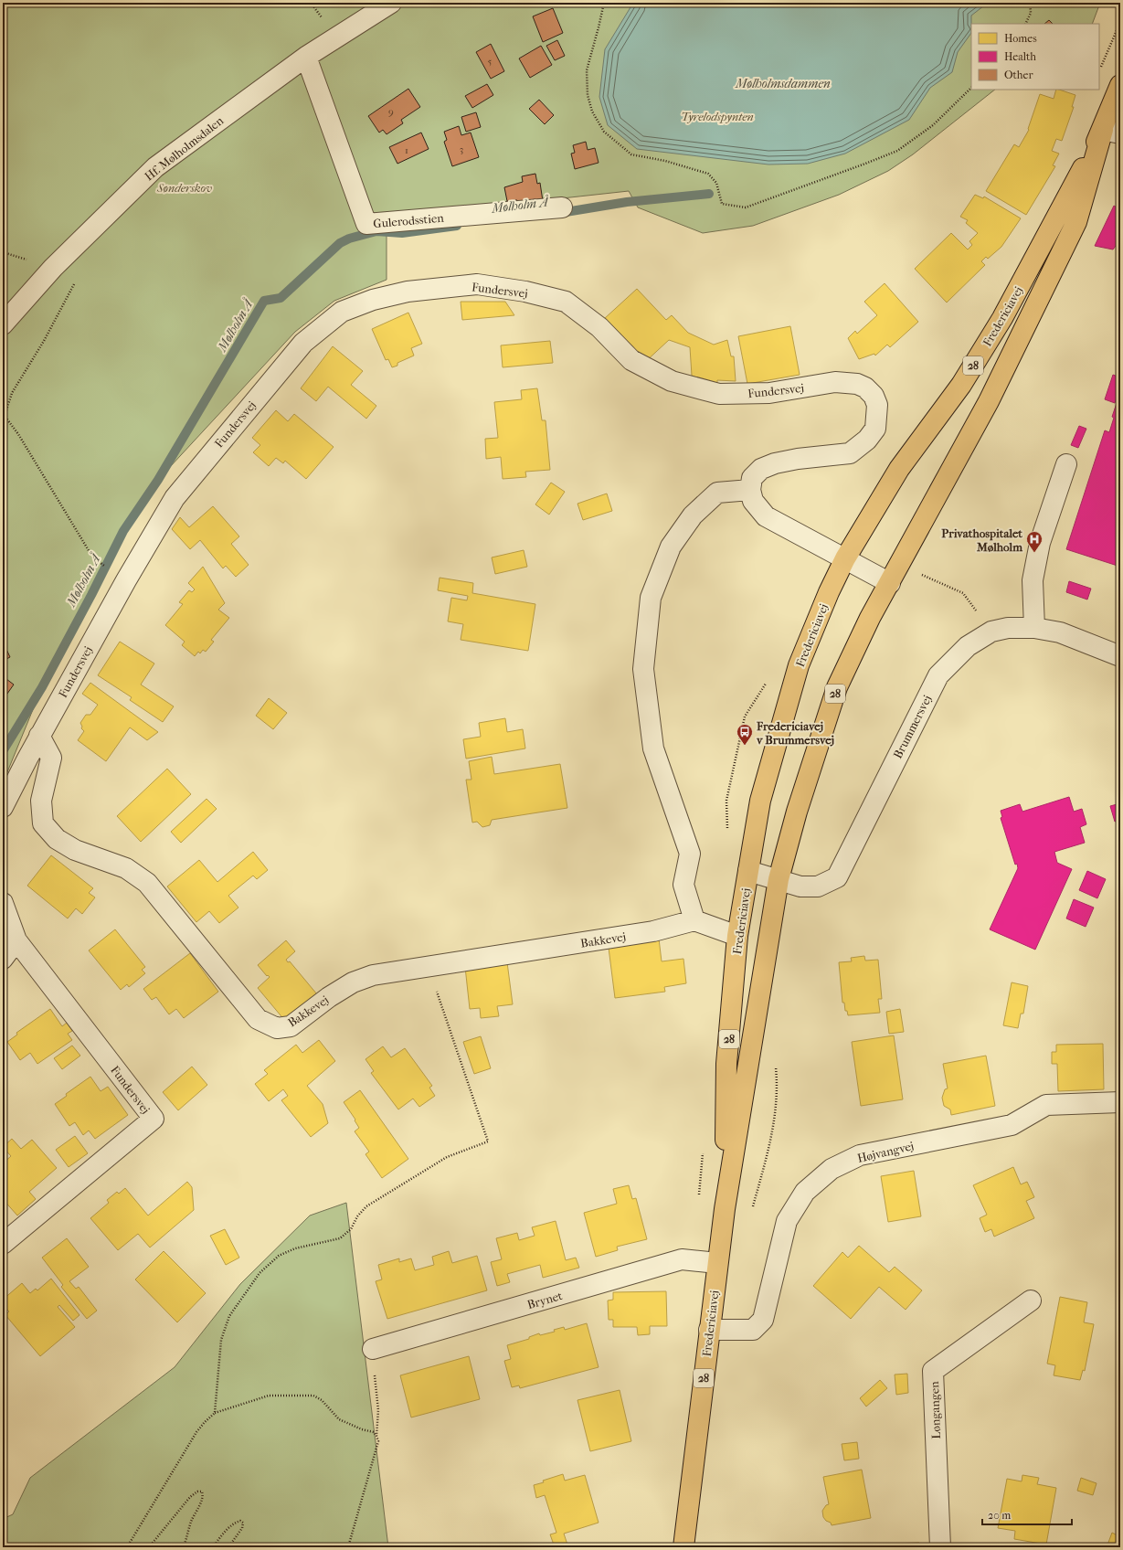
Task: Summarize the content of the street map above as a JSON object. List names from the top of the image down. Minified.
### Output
{"streets":{"main road":["Fredericiavej","28"],"street":["Hf. Mølholmsdalen","Gulerodsstien","Fundersvej","Brummersvej","Bakkevej","Højvangvej","Brynet","Løngangen"]},"crossings":[["Hf. Mølholmsdalen","Gulerodsstien"],["Fundersvej","Bakkevej"],["Fredericiavej","Brummersvej"],["Fredericiavej","Højvangvej"],["Fredericiavej","Brynet"]],"water":["Mølholmsdammen","Mølholm Å"],"parks":["Tyrelodspynten","Sønderskov"],"places":{"hospital":["Privathospitalet Mølholm"],"bus stop":["Fredericiavej v Brummersvej"]},"house_numbers":["5","9","3","1"],"legend":["Homes","Health","Other"],"scale_bar":"20 m"}
